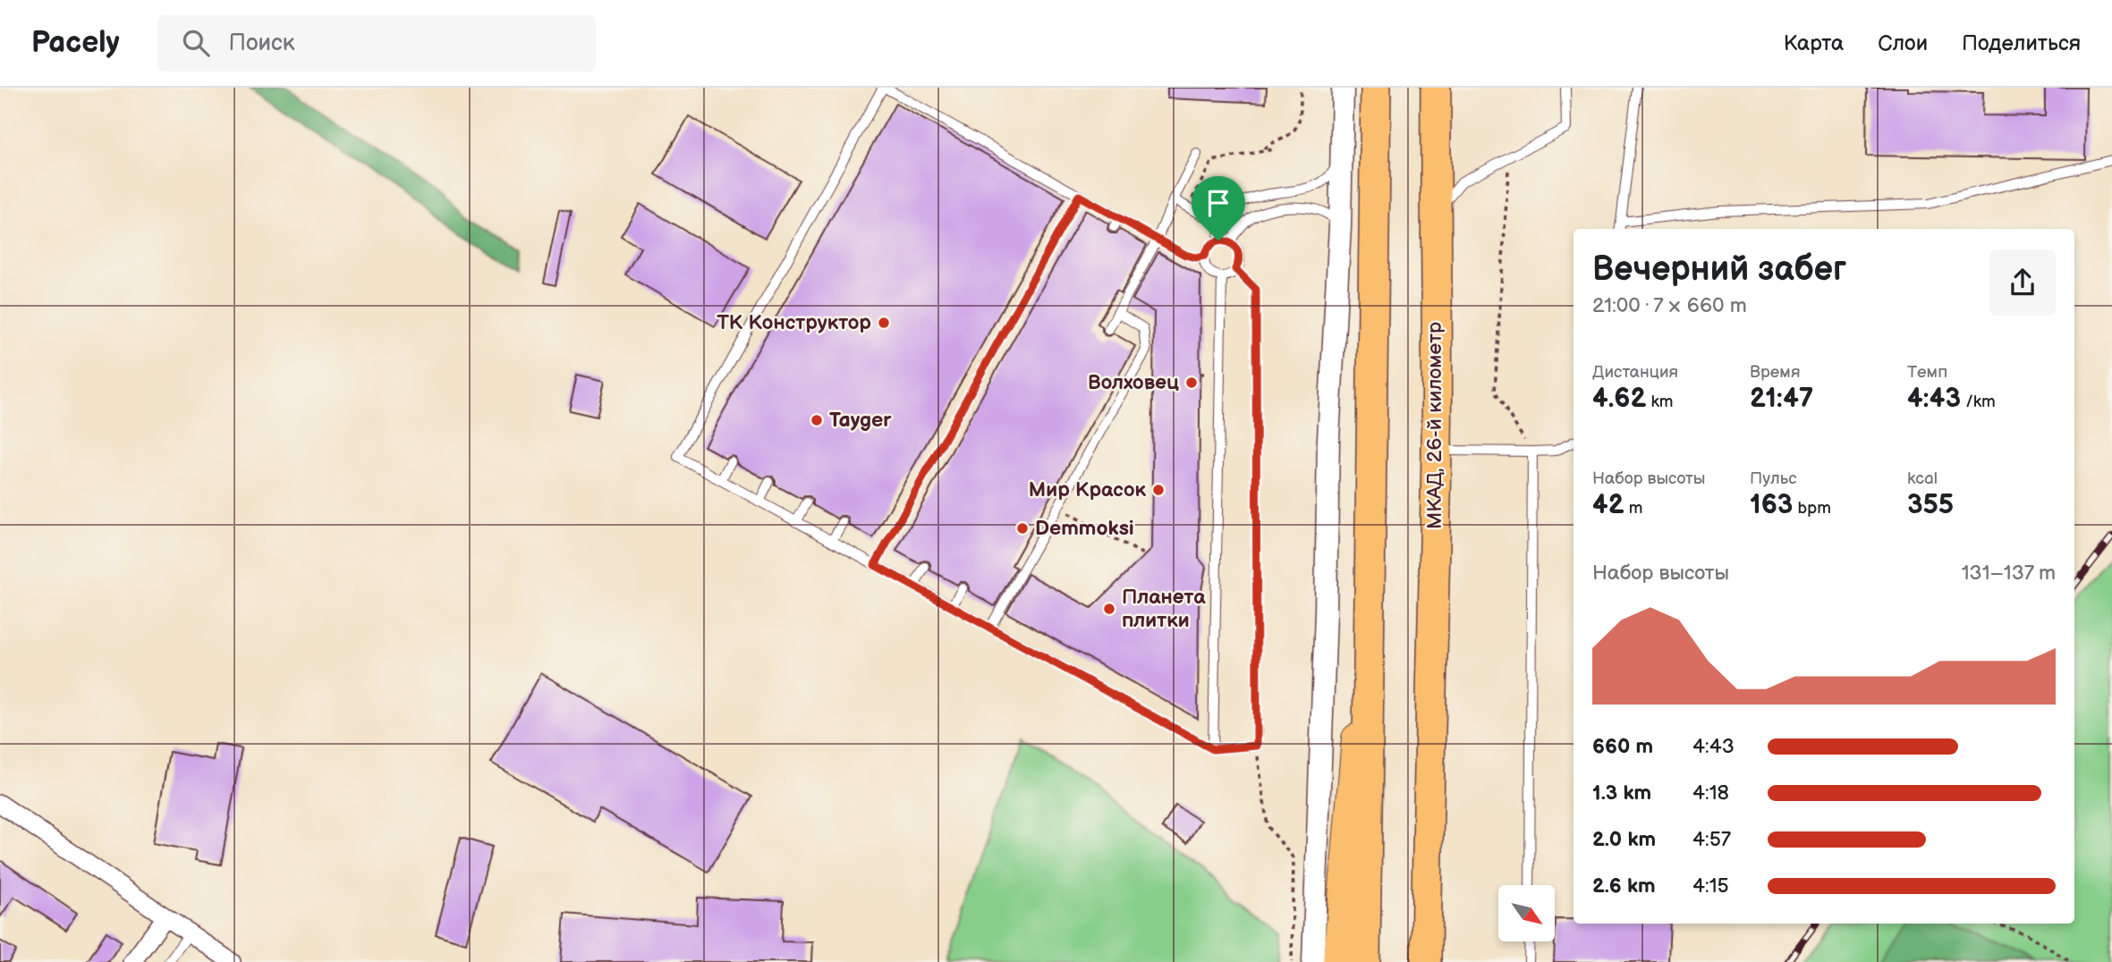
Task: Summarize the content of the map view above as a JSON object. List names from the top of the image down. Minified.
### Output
{"streets":{"highway":["МКАД, 26-й километр"]},"places":["ТК Конструктор","Волховец","Tayger","Мир Красок","Demmoksi","Планета плитки"],"north":"bottom right","page":{"header":"Pacely","search":"Поиск","nav":["Карта","Слои","Поделиться"],"heading":["Вечерний забег","21:00 · 7 × 660 m"],"stats":[["Дистанция","4.62 km"],["Время","21:47"],["Темп","4:43 /km"],["Набор высоты","42 m"],["Пульс","163 bpm"],["kcal","355"]],"chart":["Набор высоты","131–137 m"],"list":[{"name":"660 m","note":"4:43"},{"name":"1.3 km","note":"4:18"},{"name":"2.0 km","note":"4:57"},{"name":"2.6 km","note":"4:15"}]}}
